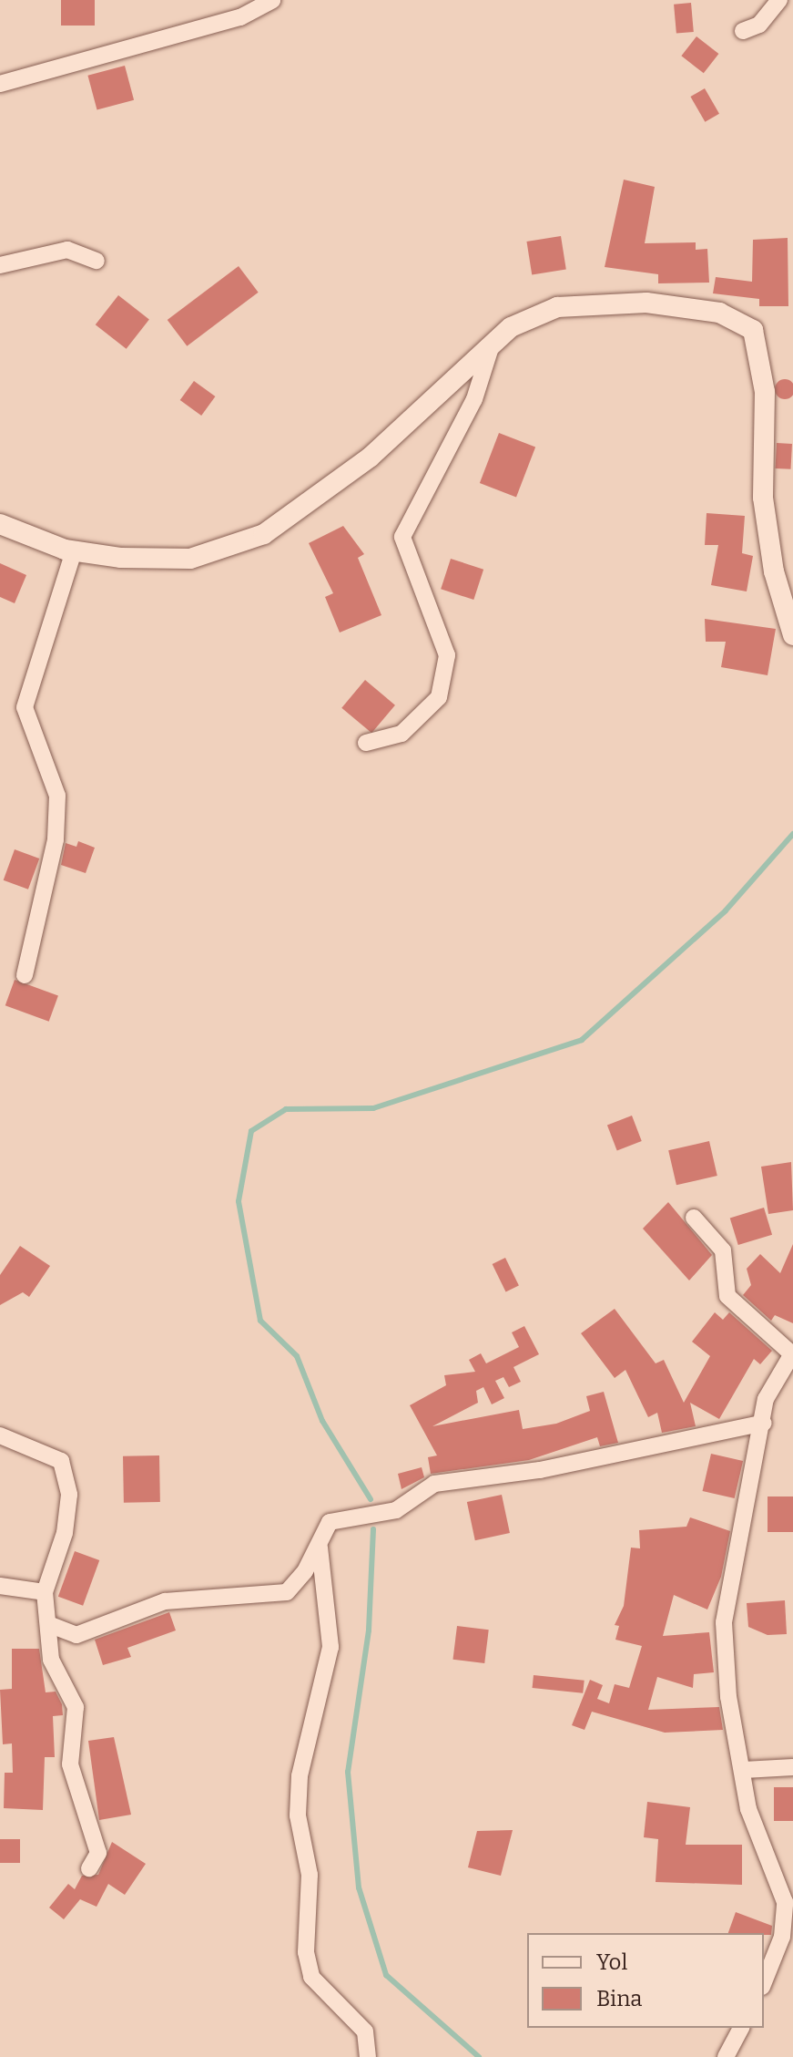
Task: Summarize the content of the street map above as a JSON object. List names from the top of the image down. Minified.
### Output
{"legend":["Yol","Bina"]}
